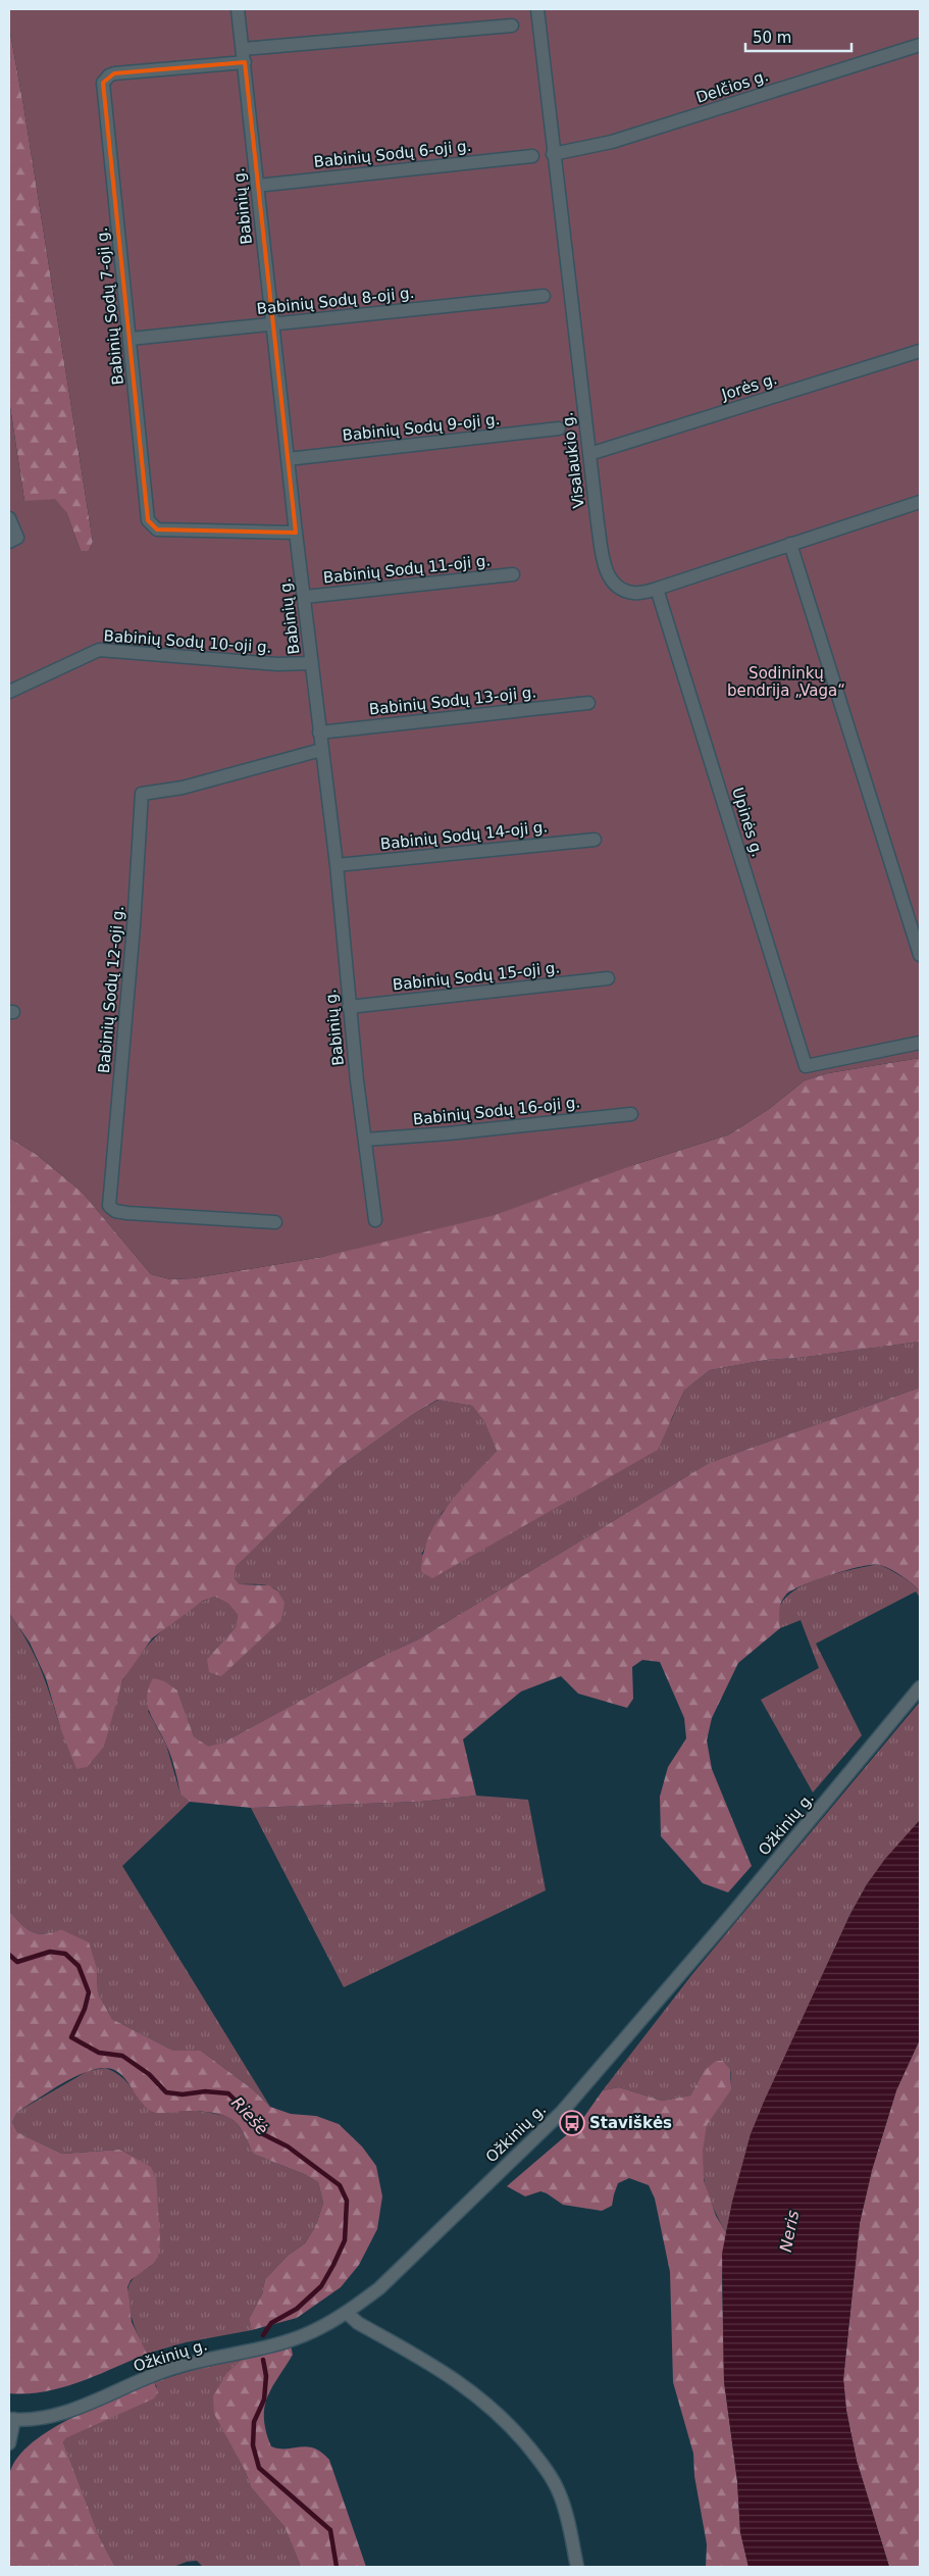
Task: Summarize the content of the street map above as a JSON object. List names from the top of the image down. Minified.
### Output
{"streets":{"street":["Delčios g.","Babinių Sodų 6-oji g.","Babinių g.","Babinių Sodų 8-oji g.","Babinių Sodų 7-oji g.","Jorės g.","Babinių Sodų 9-oji g.","Visalaukio g.","Babinių Sodų 11-oji g.","Babinių Sodų 10-oji g.","Babinių Sodų 13-oji g.","Upinės g.","Babinių Sodų 14-oji g.","Babinių Sodų 15-oji g.","Babinių Sodų 12-oji g.","Babinių Sodų 16-oji g.","Ožkinių g."]},"crossings":[["Delčios g.","Visalaukio g."],["Babinių Sodų 6-oji g.","Babinių g."],["Babinių g.","Babinių Sodų 8-oji g."],["Babinių g.","Babinių Sodų 7-oji g."],["Babinių g.","Babinių Sodų 9-oji g."],["Babinių g.","Babinių Sodų 11-oji g."],["Babinių g.","Babinių Sodų 10-oji g."],["Babinių g.","Babinių Sodų 13-oji g."],["Babinių g.","Babinių Sodų 14-oji g."],["Babinių g.","Babinių Sodų 15-oji g."],["Babinių g.","Babinių Sodų 12-oji g."],["Babinių g.","Babinių Sodų 16-oji g."],["Babinių Sodų 8-oji g.","Babinių Sodų 7-oji g."],["Jorės g.","Visalaukio g."],["Visalaukio g.","Upinės g."]],"water":["Riešė","Neris"],"parks":["Sodininkų bendrija „Vaga“"],"places":{"bus stop":["Staviškės"]},"scale_bar":"50 m"}
